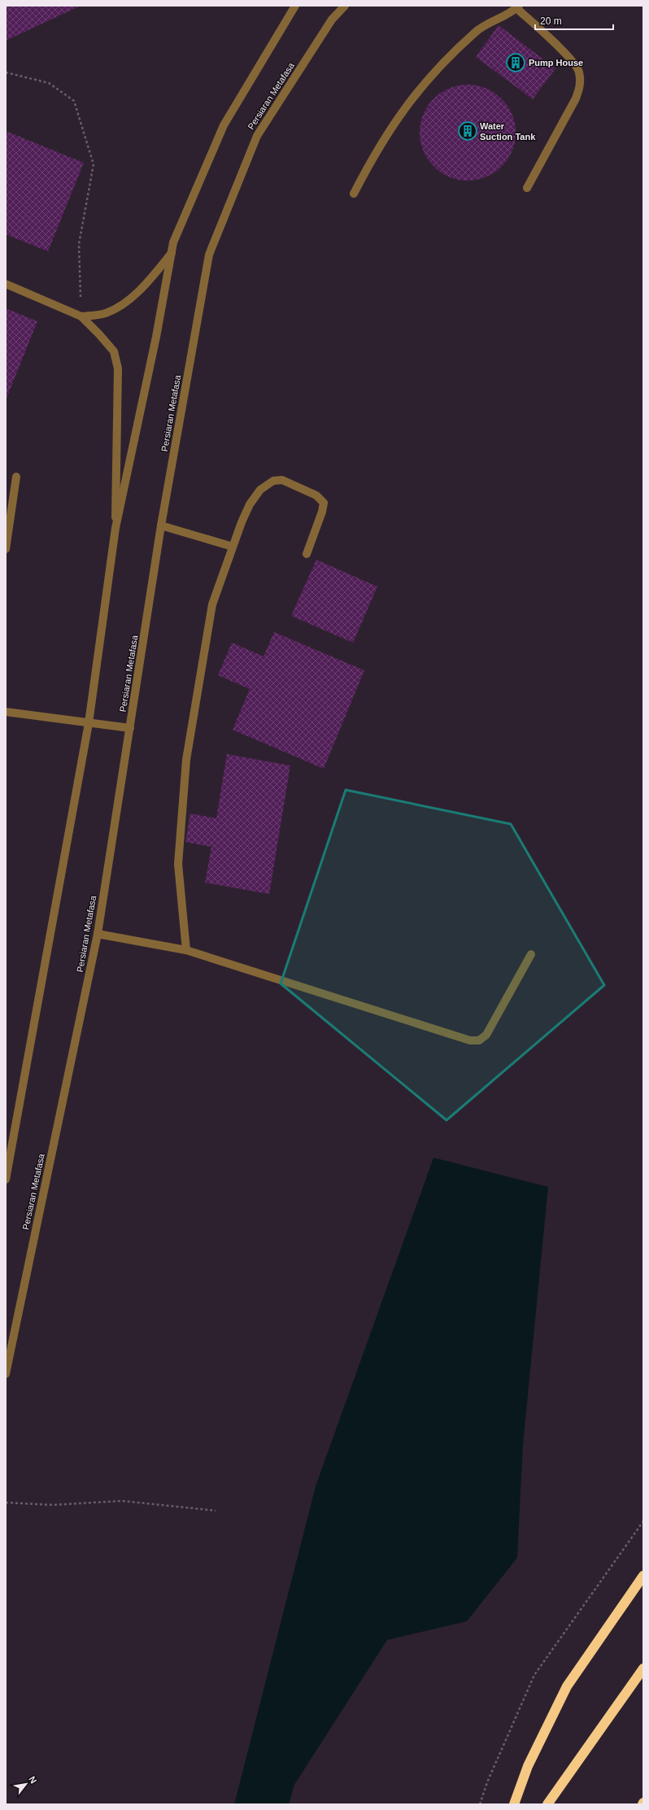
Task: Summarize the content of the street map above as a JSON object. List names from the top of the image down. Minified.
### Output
{"streets":{"street":["Persiaran Metafasa"]},"places":{"building":["Pump House","Water Suction Tank"]},"scale_bar":"20 m","north":"top right"}
